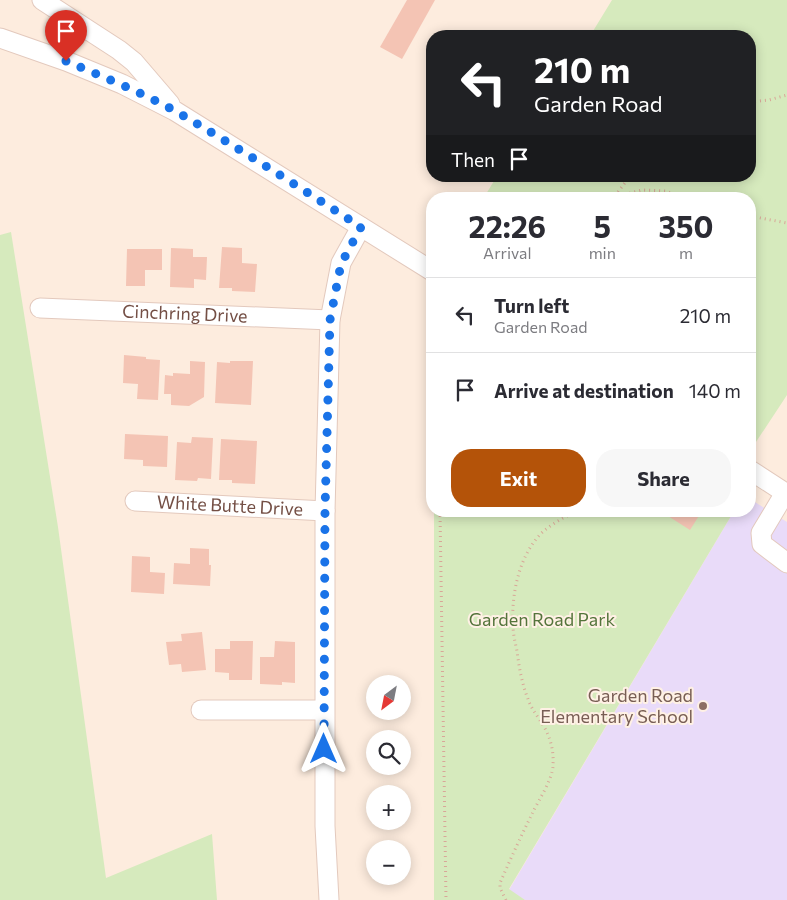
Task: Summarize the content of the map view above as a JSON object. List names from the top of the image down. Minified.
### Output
{"streets":{"street":["Cinchring Drive","White Butte Drive"]},"parks":["Garden Road Park"],"places":["Garden Road Elementary School"],"north":"bottom left","page":{"turn":["210 m","Garden Road"],"then":"Then","eta":["22:26","Arrival","5","min","350","m"],"list":[{"name":"Turn left","note":"Garden Road","value":"210 m"},{"name":"Arrive at destination","value":"140 m"}],"buttons":["Exit","Share"],"map_buttons":["+","−"]}}
